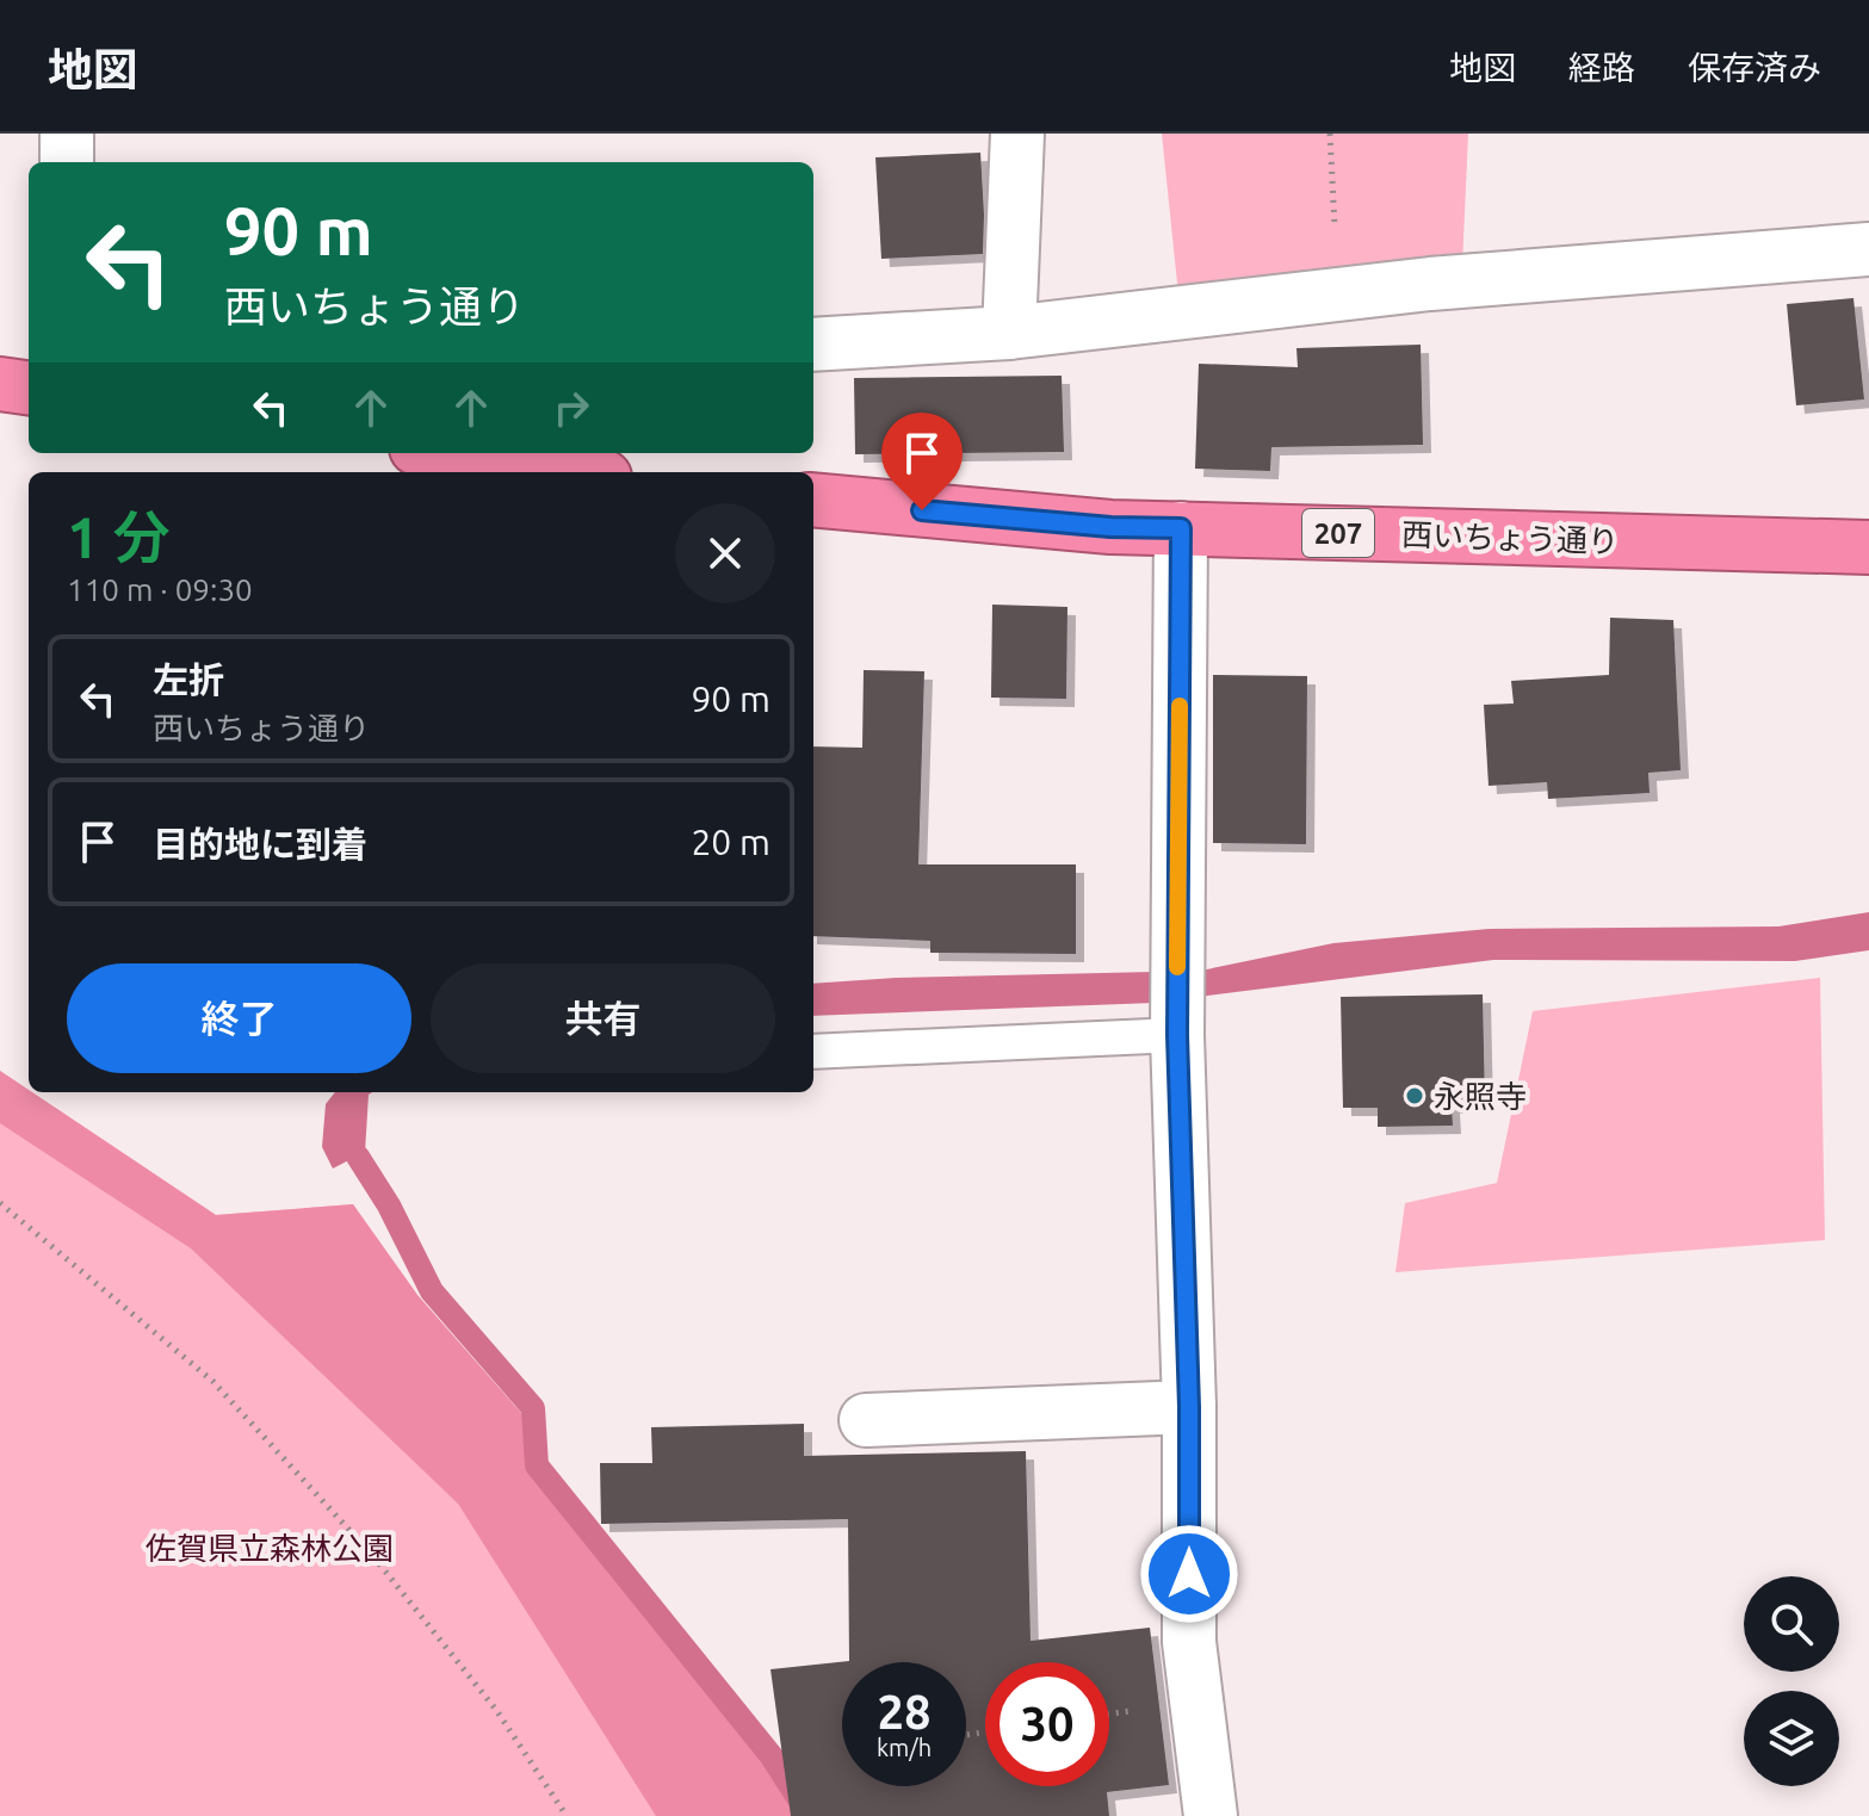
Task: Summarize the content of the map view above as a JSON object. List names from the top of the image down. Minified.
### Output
{"streets":{"highway":["207","西いちょう通り"]},"parks":["佐賀県立森林公園"],"places":["永照寺"],"page":{"header":"地図","nav":["地図","経路","保存済み"],"turn":["90 m","西いちょう通り"],"heading":["1 分","110 m · 09:30"],"list":[{"name":"左折","note":"西いちょう通り","value":"90 m"},{"name":"目的地に到着","value":"20 m"}],"buttons":["終了","共有"],"speed":"28 km/h","limit":"30"}}
